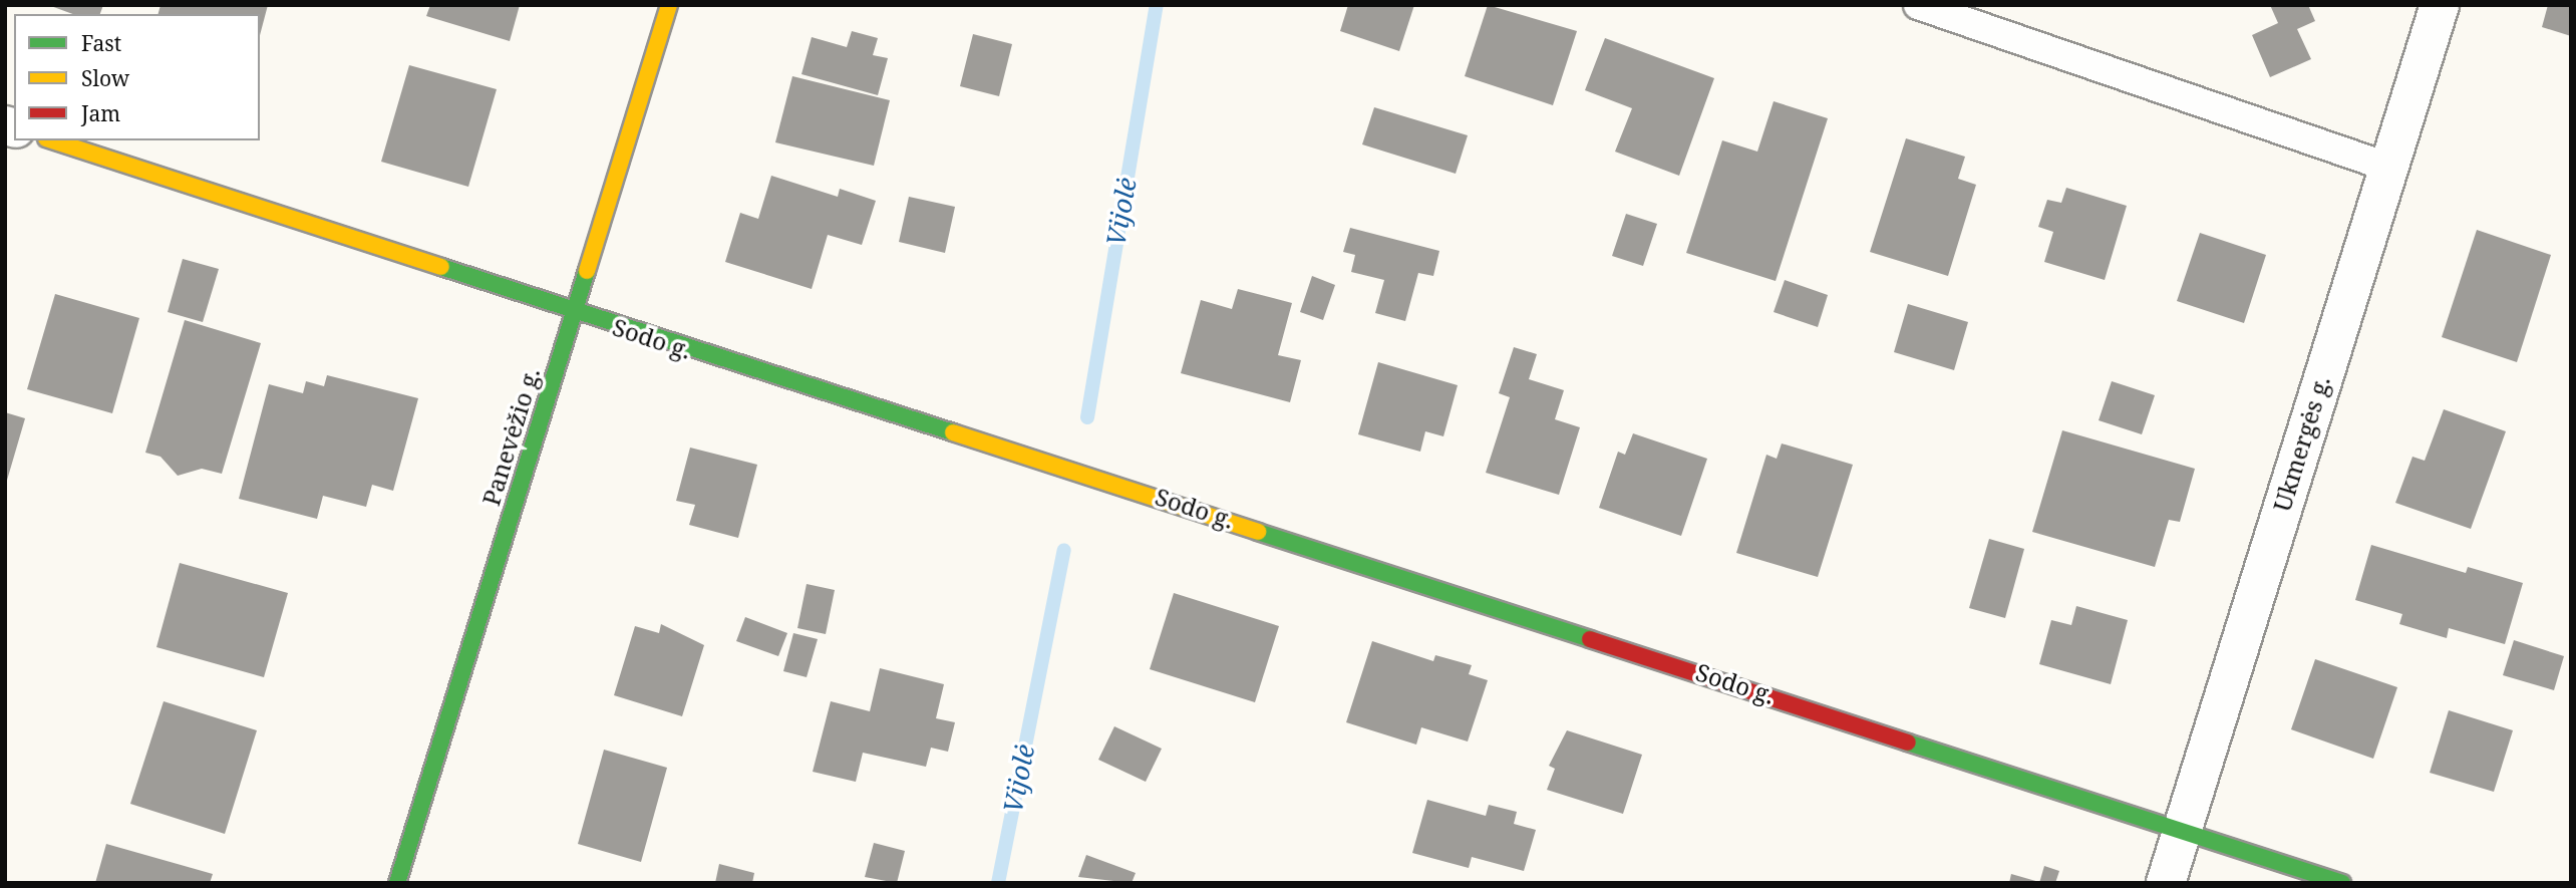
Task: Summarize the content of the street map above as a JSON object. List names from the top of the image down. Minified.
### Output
{"streets":{"street":["Sodo g.","Panevėžio g.","Ukmergės g."]},"crossings":[["Sodo g.","Panevėžio g."],["Sodo g.","Ukmergės g."]],"water":["Vijolė"],"legend":["Fast","Slow","Jam"]}
